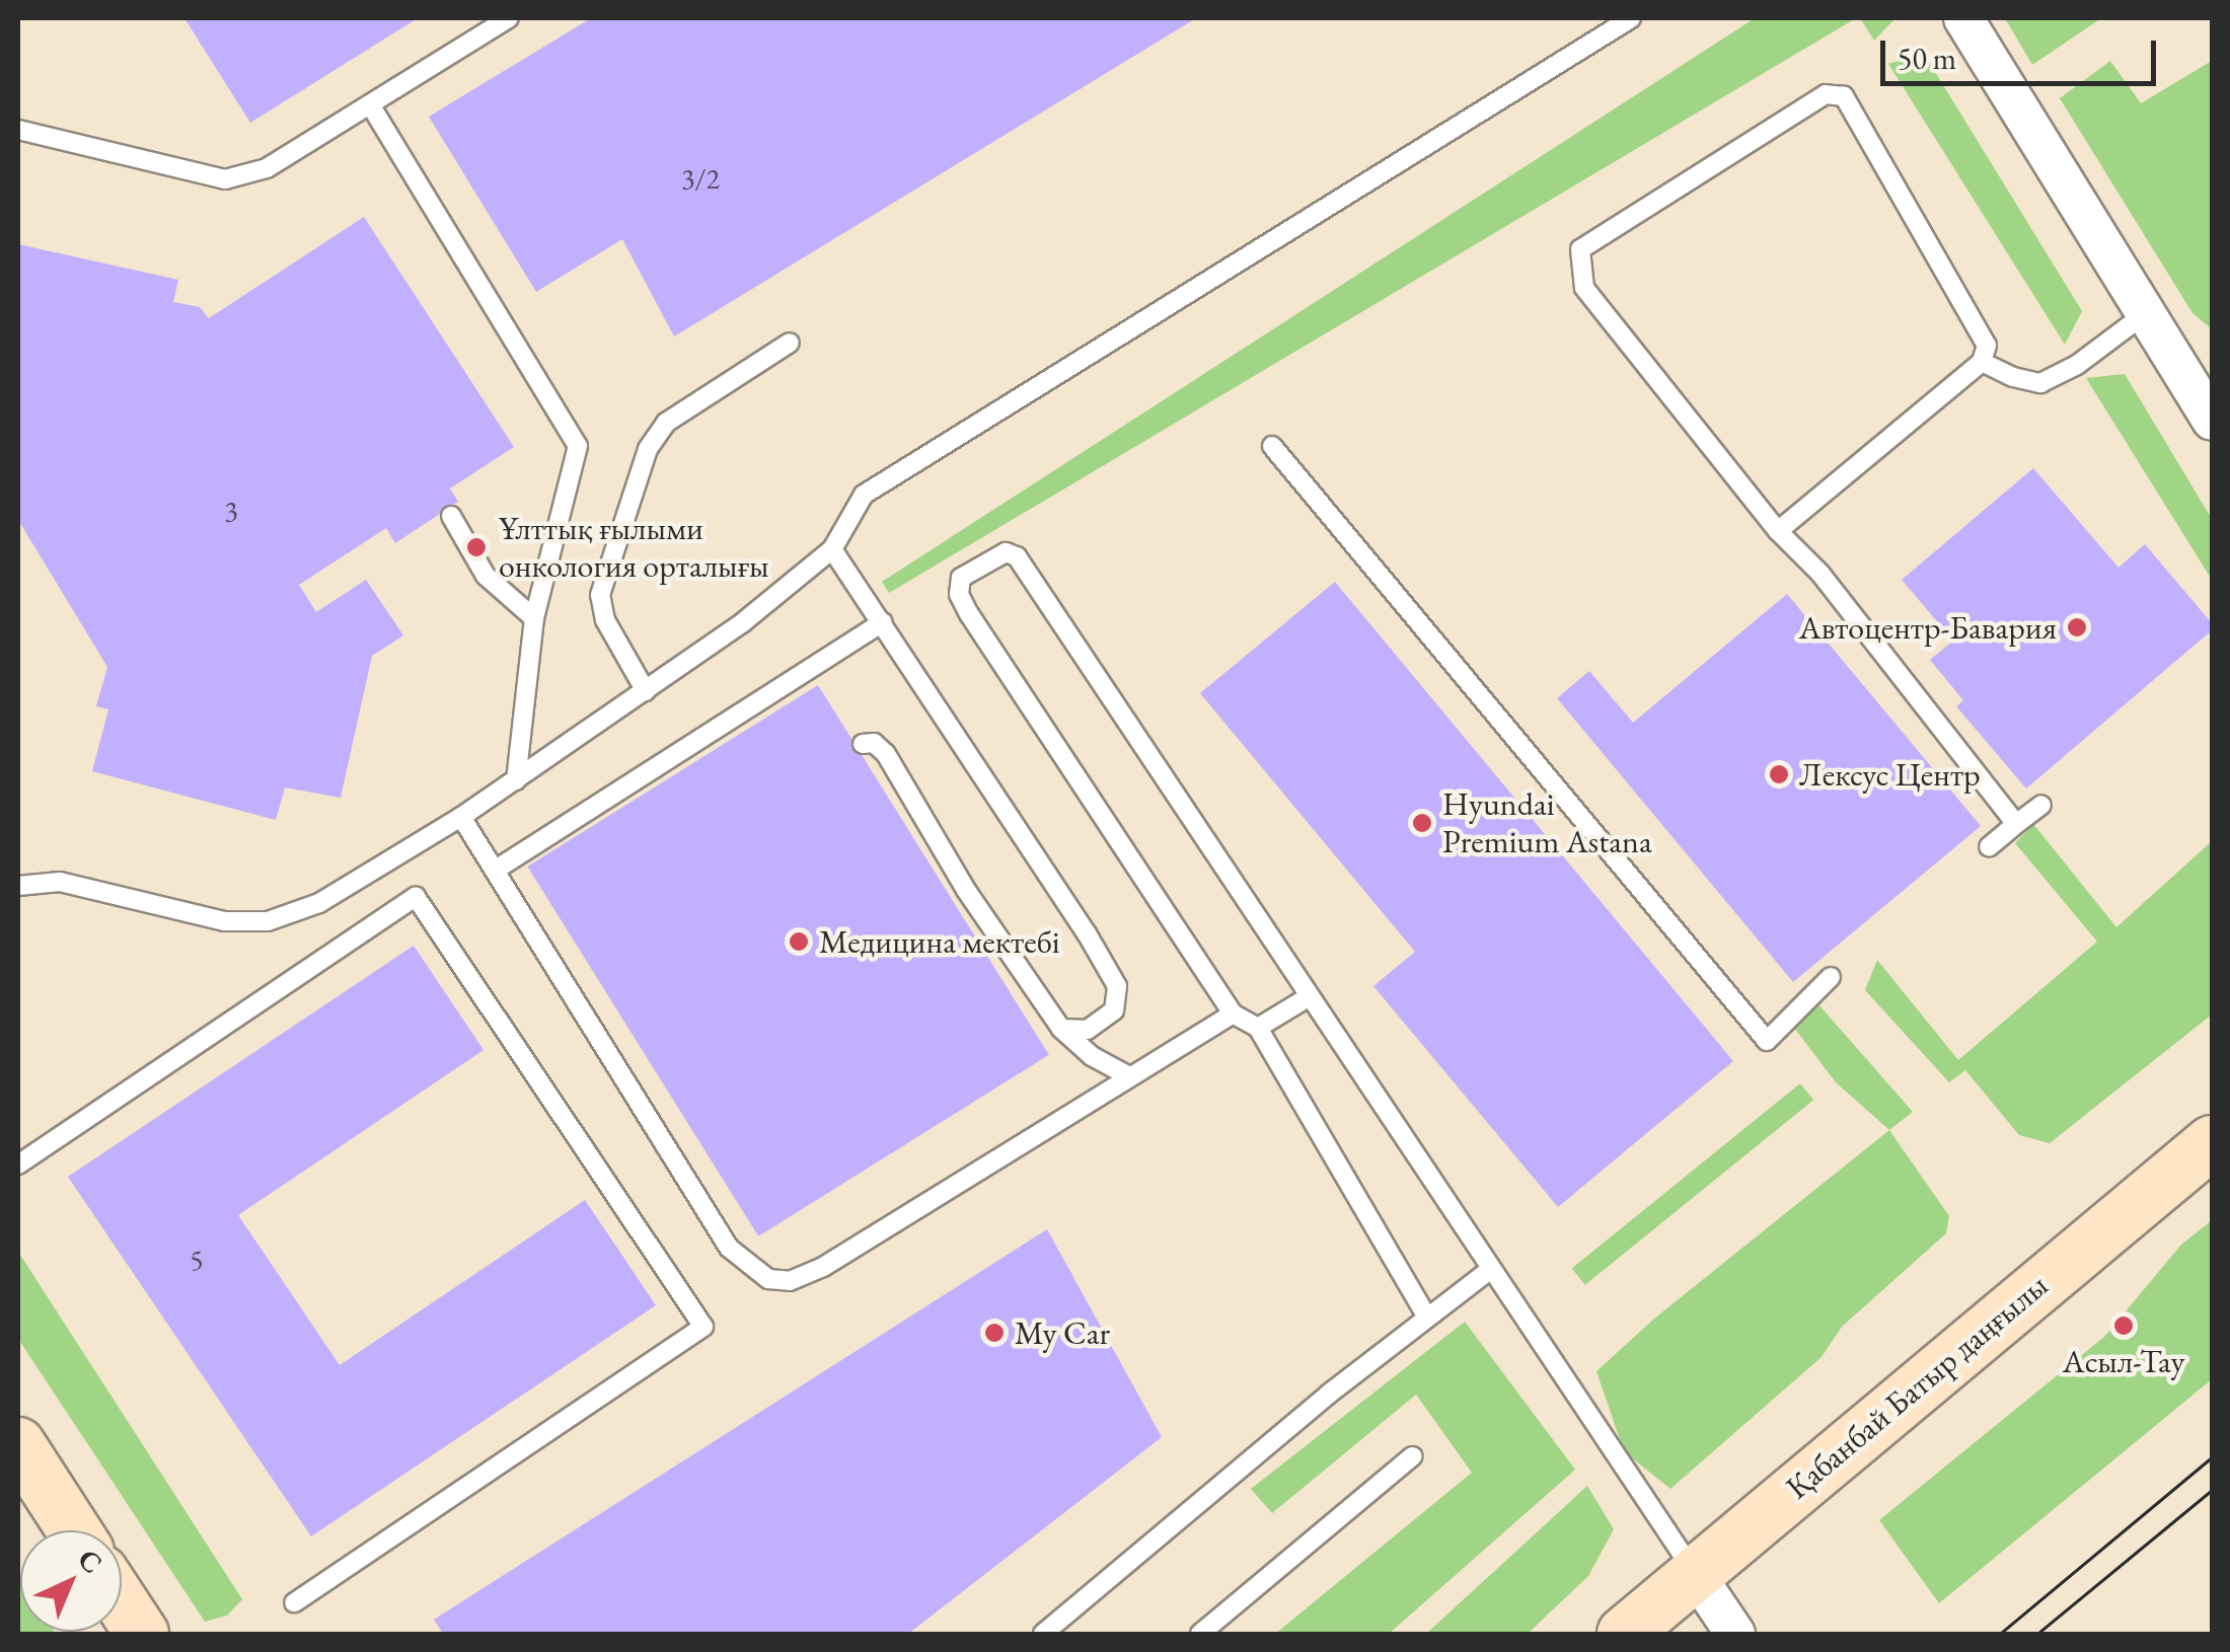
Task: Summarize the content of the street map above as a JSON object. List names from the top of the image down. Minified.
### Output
{"streets":{"main road":["Қабанбай Батыр даңғылы"]},"places":["Ұлттық ғылыми онкология орталығы","Автоцентр-Бавария","Лексус Центр","Hyundai Premium Astana","Медицина мектебі","Асыл-Тау","My Car"],"house_numbers":["3/2","3","5"],"scale_bar":"50 m","north":"top right"}
